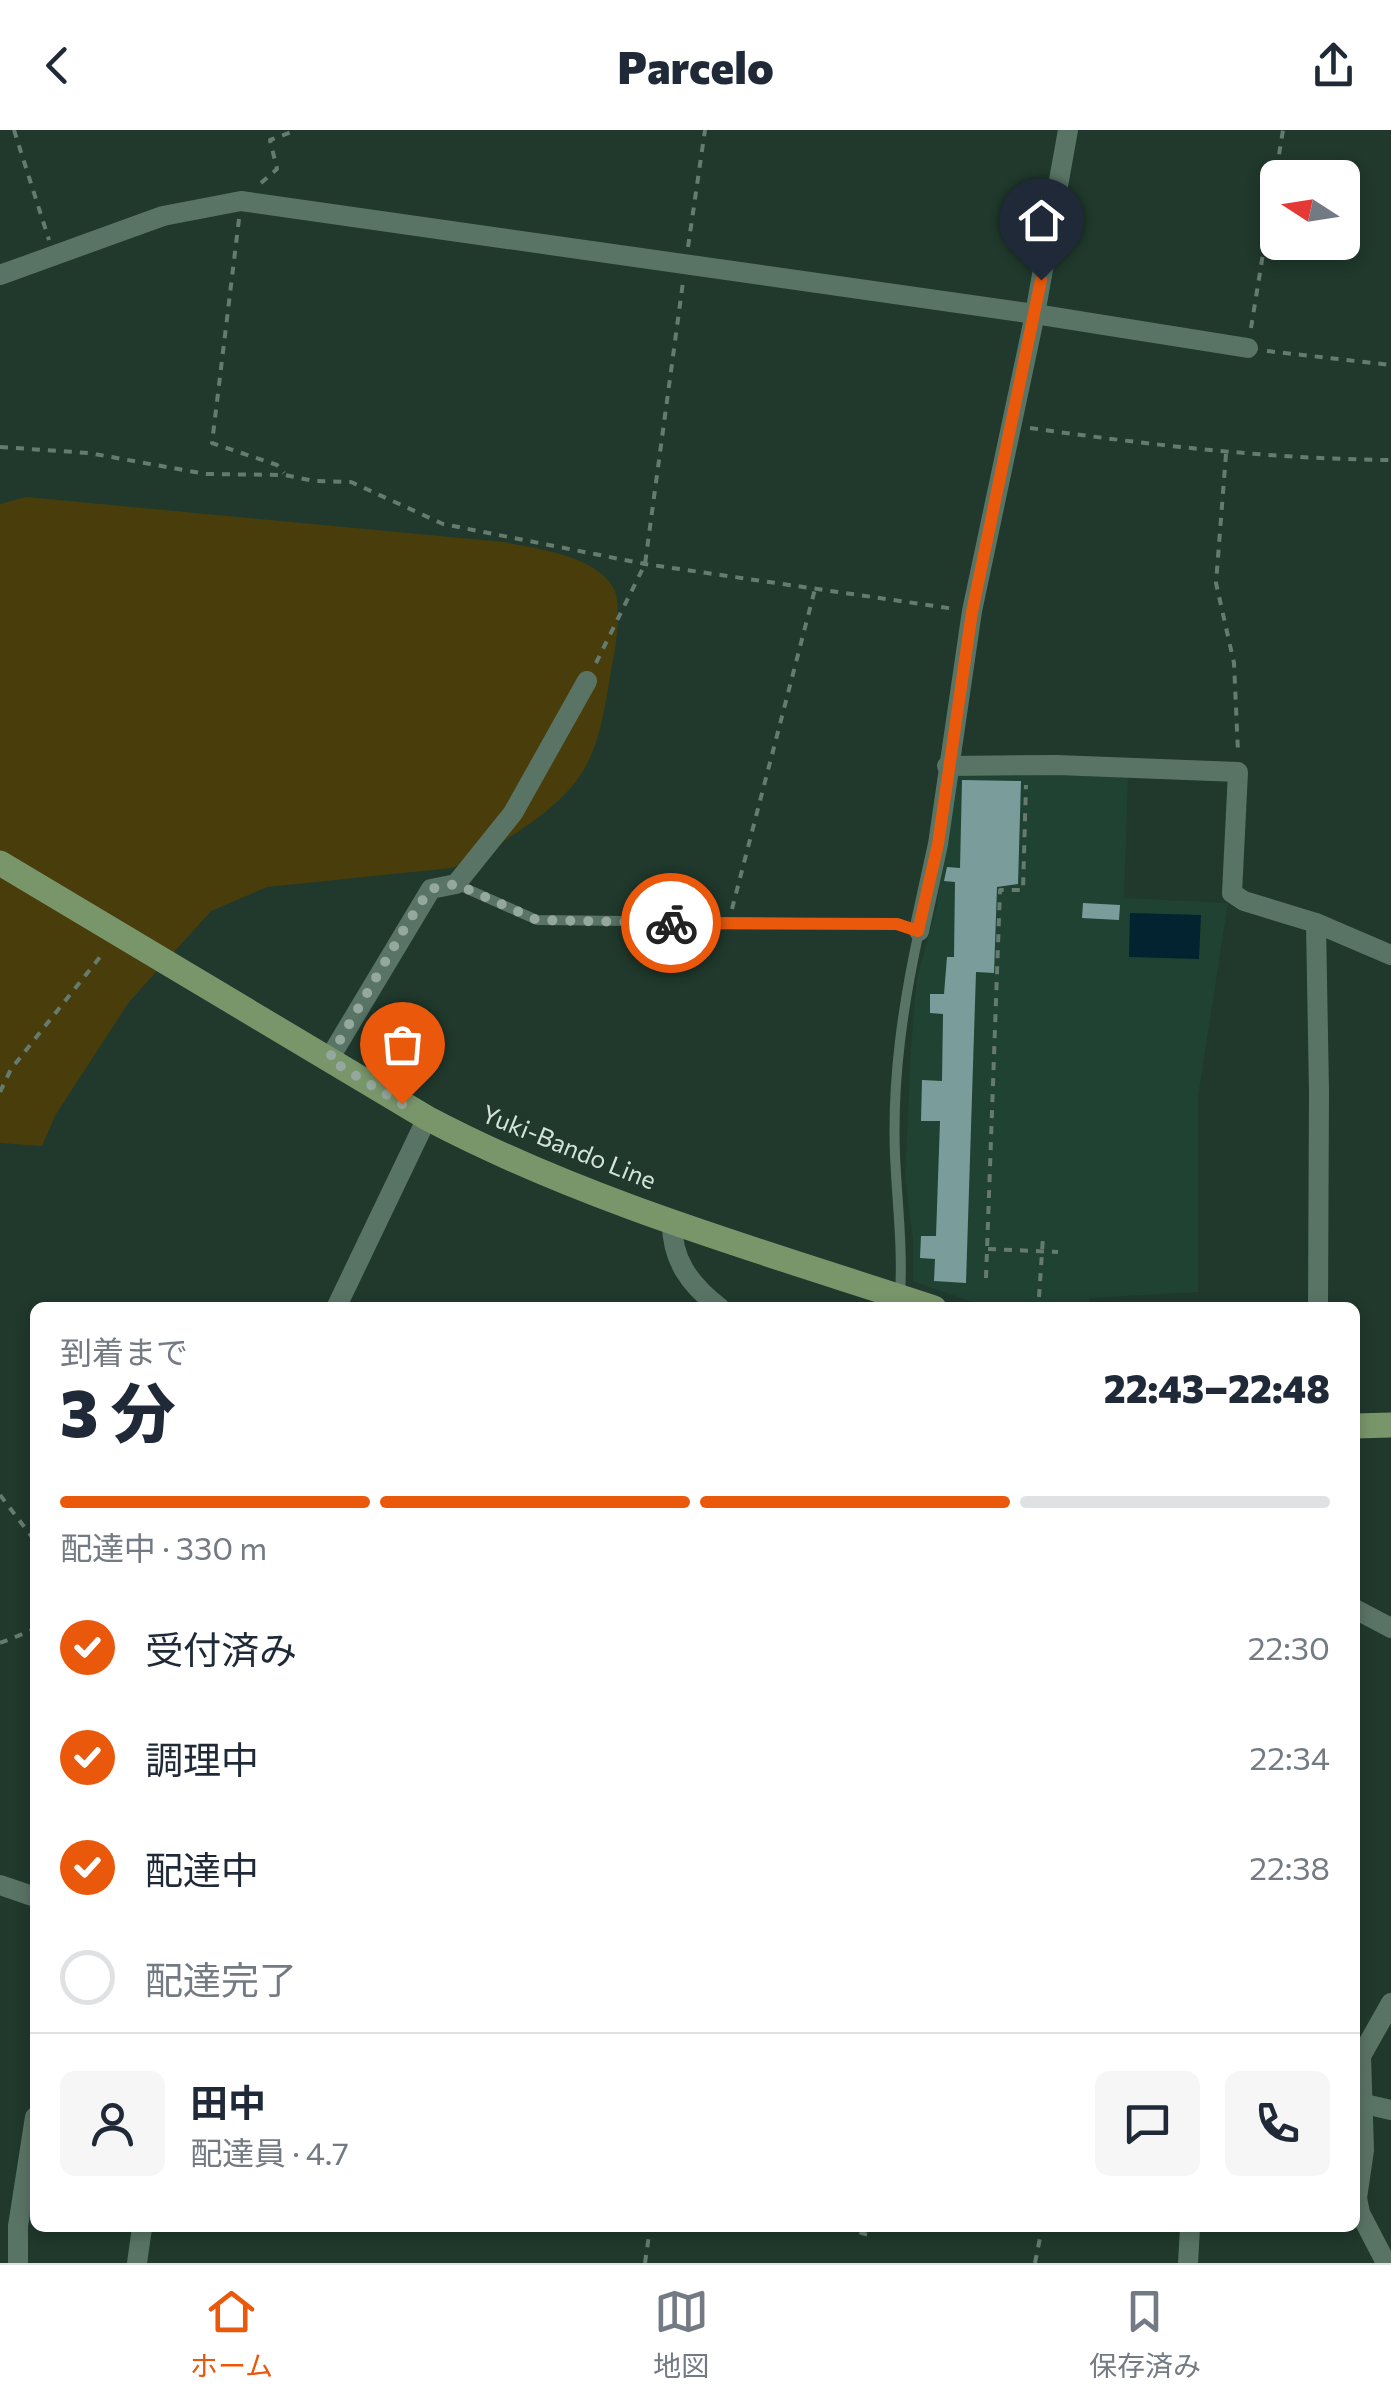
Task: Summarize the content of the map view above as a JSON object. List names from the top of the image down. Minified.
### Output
{"streets":{"main road":["Yuki-Bando Line"]},"north":"left","page":{"header":"Parcelo","heading":["3 分","到着まで","22:43–22:48"],"panel":["田中","配達員 · 4.7"],"bar":"配達中 · 330 m","list":[["受付済み","22:30"],["調理中","22:34"],["配達中","22:38"],"配達完了"],"tabs":["ホーム","地図","保存済み"]}}
